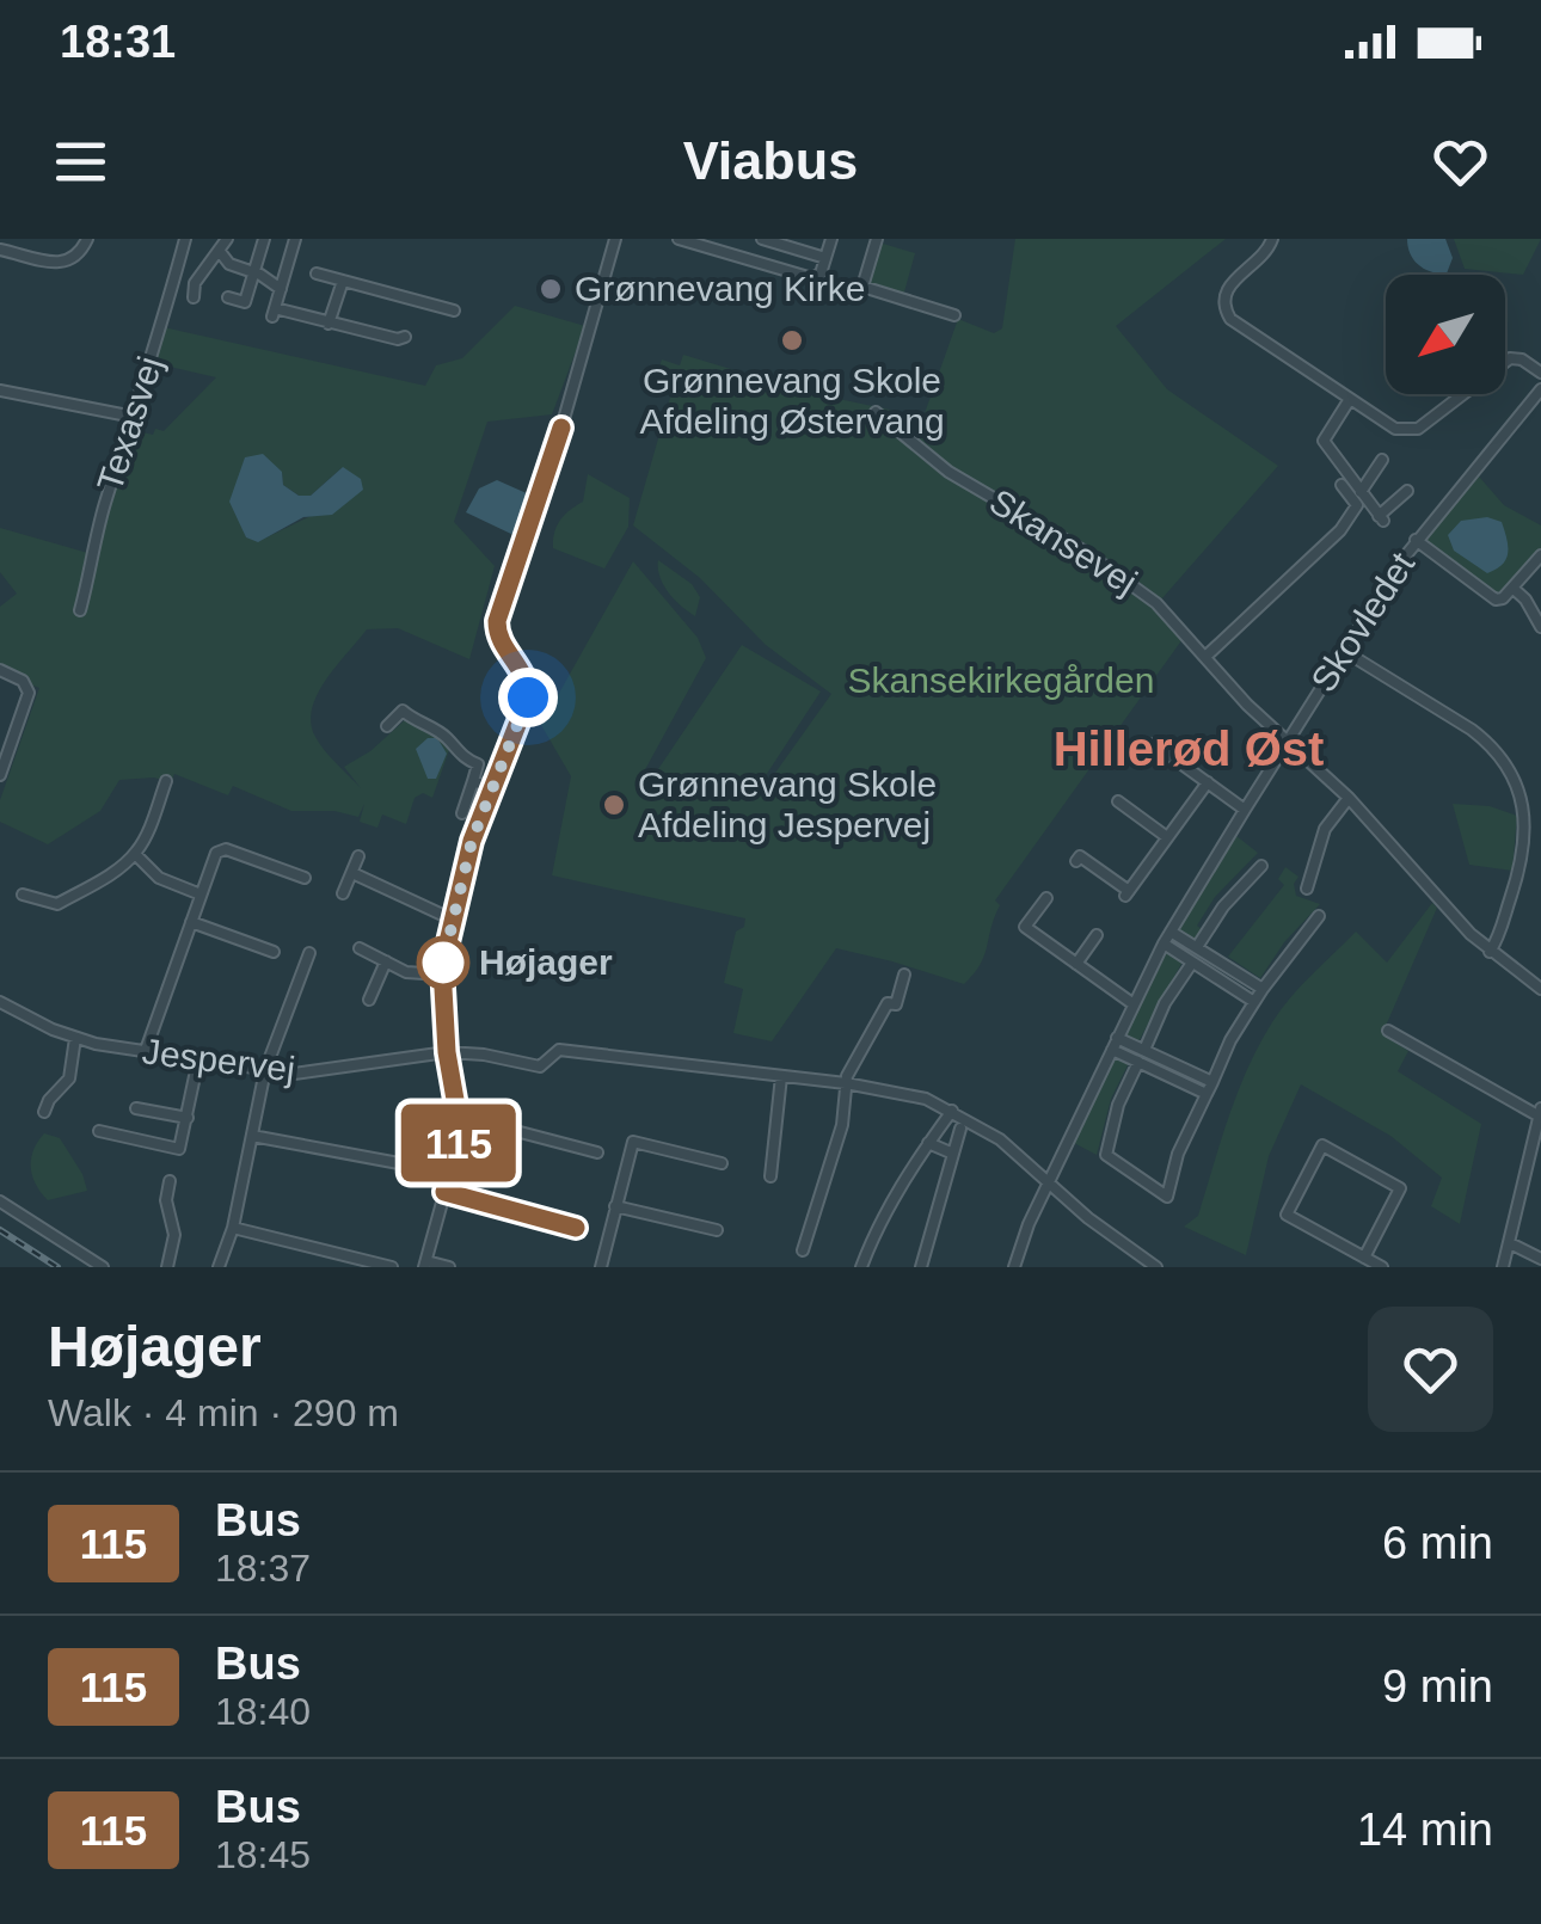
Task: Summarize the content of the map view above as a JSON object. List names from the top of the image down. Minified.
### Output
{"streets":{"street":["Texasvej","Skansevej","Skovledet","Jespervej"]},"crossings":[["Skansevej","Skovledet"],["Skovledet","Jespervej"]],"districts":["Hillerød Øst"],"parks":["Skansekirkegården"],"places":["Grønnevang Kirke","Grønnevang Skole Afdeling Østervang","Grønnevang Skole Afdeling Jespervej","Højager"],"lines":["bus line 115"],"north":"bottom left","page":{"status":"18:31","header":"Viabus","on_map":"115","heading":["Højager","Walk · 4 min · 290 m"],"list":[{"mark":"115","name":"Bus","note":"18:37","value":"6 min"},{"mark":"115","name":"Bus","note":"18:40","value":"9 min"},{"mark":"115","name":"Bus","note":"18:45","value":"14 min"}]}}
